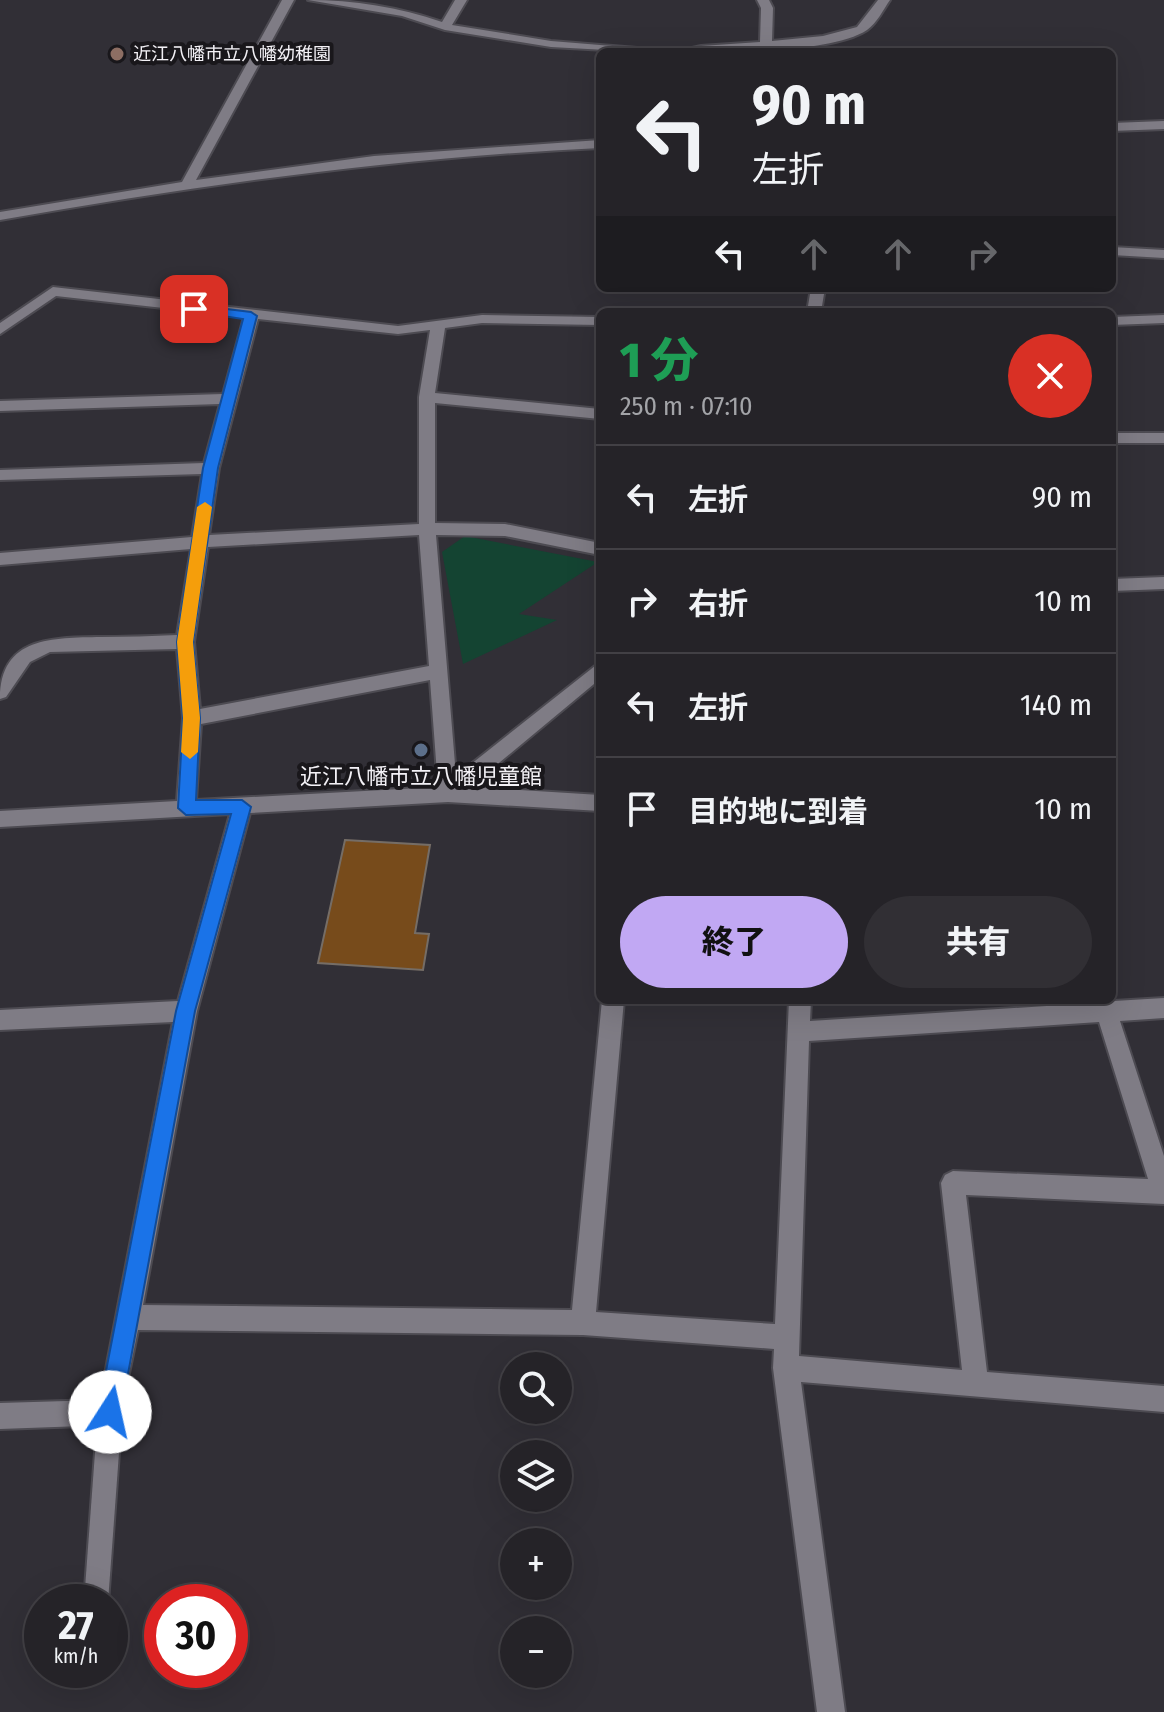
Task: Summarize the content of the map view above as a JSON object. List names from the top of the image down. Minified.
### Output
{"places":["近江八幡市立八幡幼稚園","近江八幡市立八幡児童館"],"page":{"turn":["90 m","左折"],"heading":["1 分","250 m · 07:10"],"list":[{"name":"左折","value":"90 m"},{"name":"右折","value":"10 m"},{"name":"左折","value":"140 m"},{"name":"目的地に到着","value":"10 m"}],"buttons":["終了","共有"],"map_buttons":["+","−"],"speed":"27 km/h","limit":"30"}}
